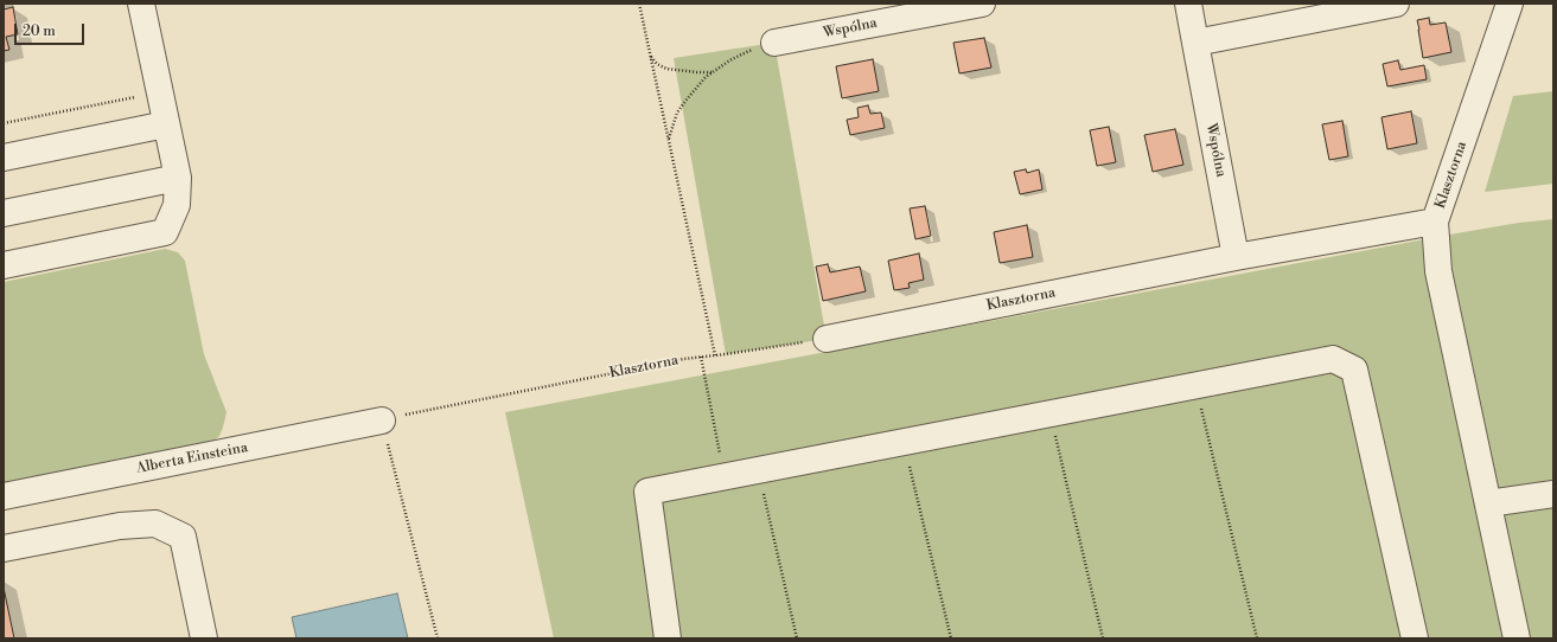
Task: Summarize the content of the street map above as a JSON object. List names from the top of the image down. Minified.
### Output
{"streets":{"street":["Wspólna","Klasztorna","Alberta Einsteina"]},"crossings":[["Wspólna","Klasztorna"],["Klasztorna","Alberta Einsteina"]],"scale_bar":"20 m"}
